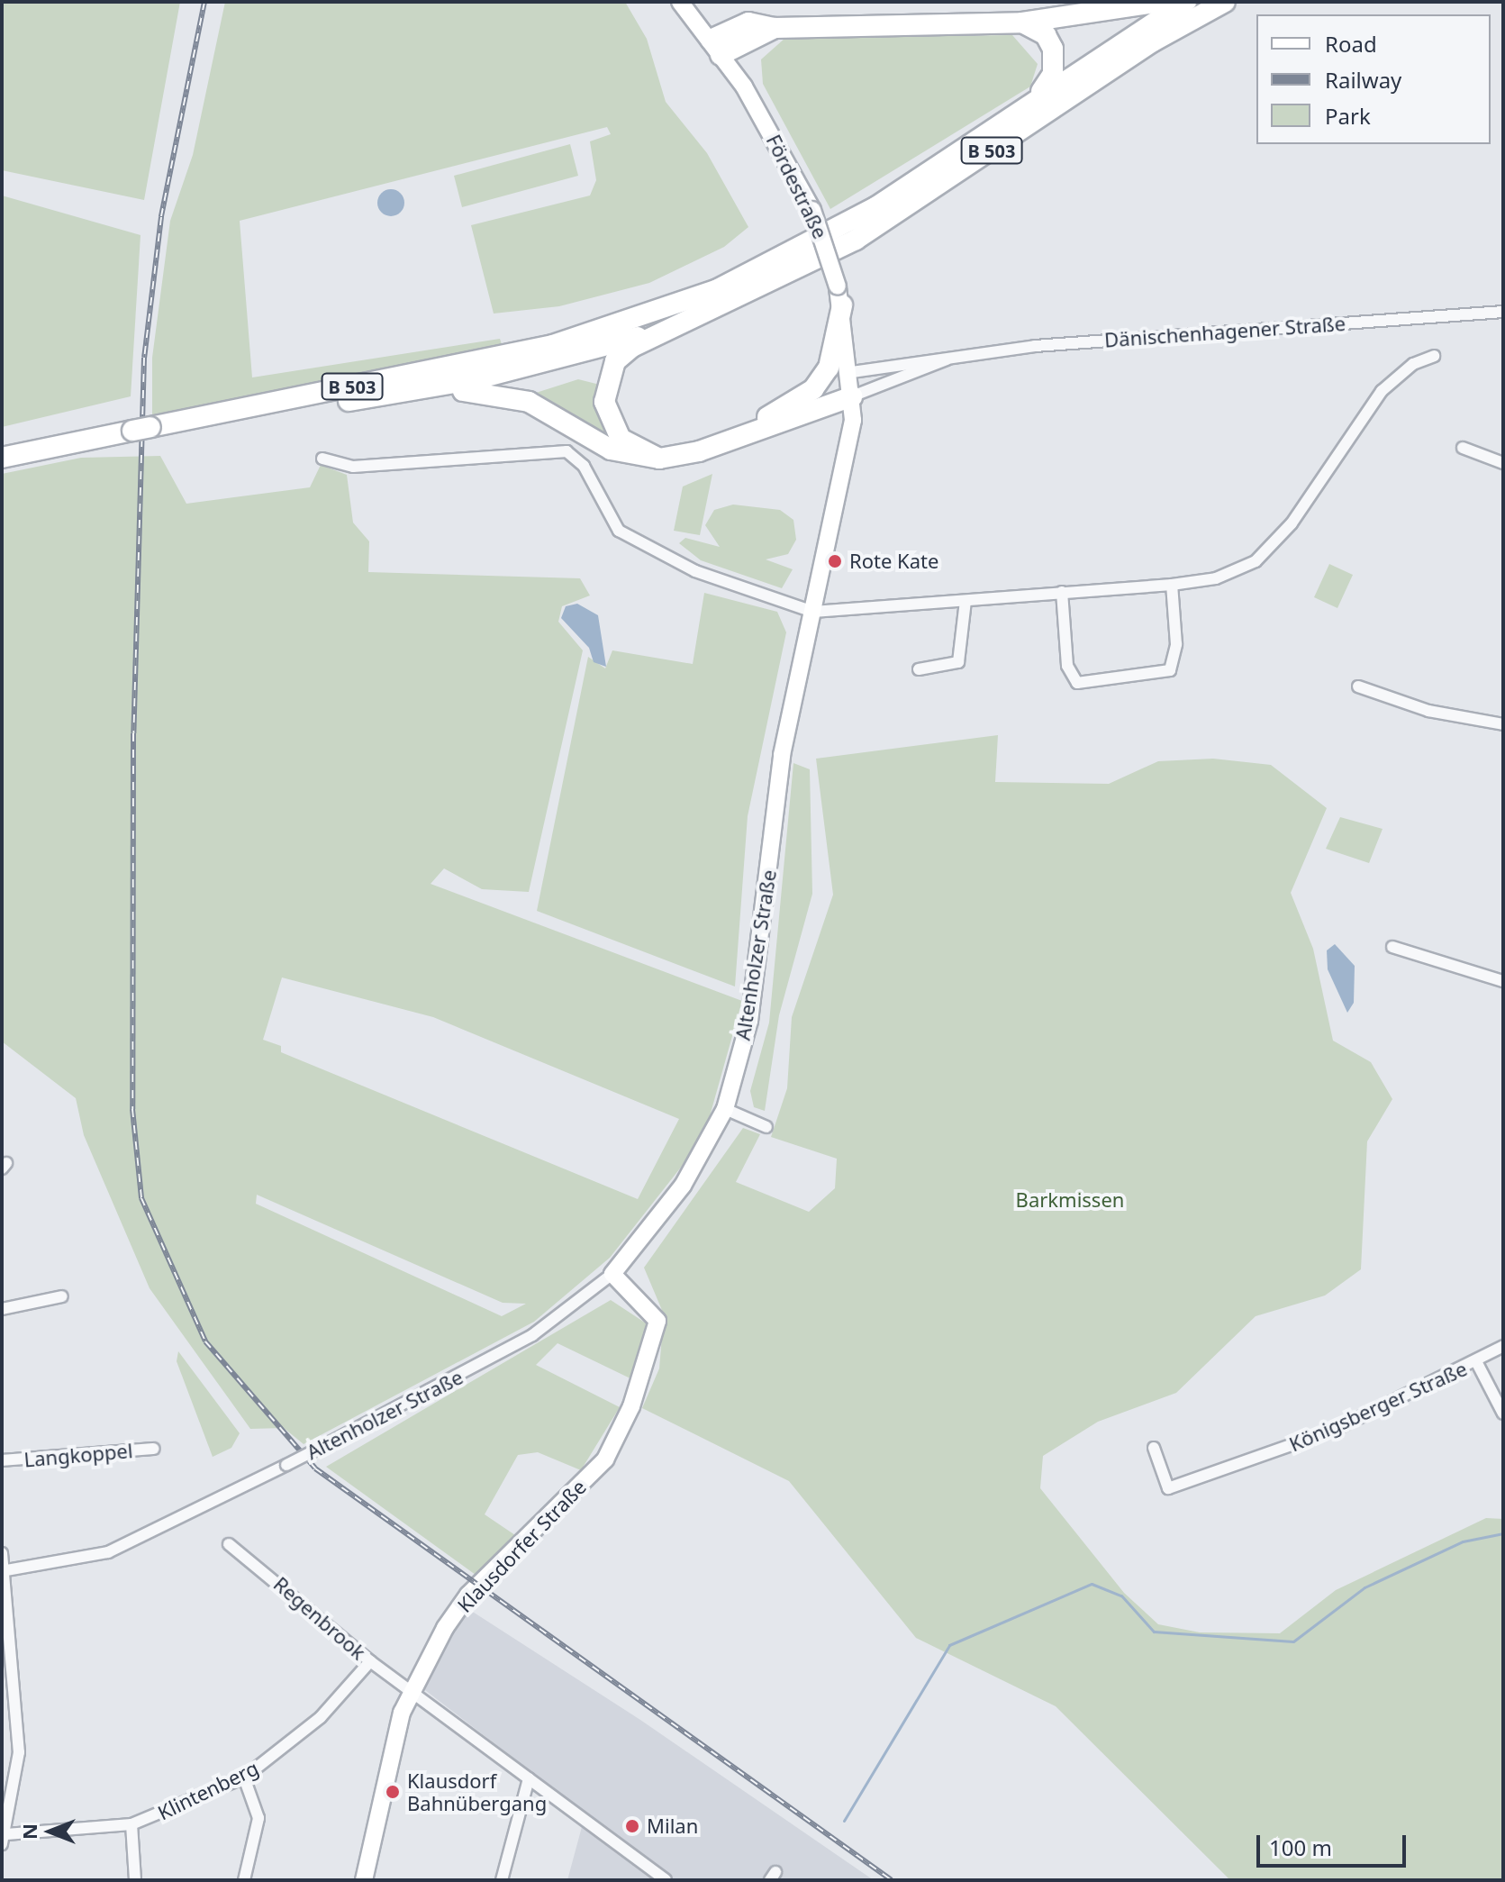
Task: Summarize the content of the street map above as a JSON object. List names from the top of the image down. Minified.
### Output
{"streets":{"highway":["B 503"],"street":["Fördestraße","Dänischenhagener Straße","Altenholzer Straße","Königsberger Straße","Langkoppel","Klausdorfer Straße","Regenbrook","Klintenberg"]},"crossings":[["Fördestraße","Dänischenhagener Straße"],["Fördestraße","Altenholzer Straße"],["Dänischenhagener Straße","Altenholzer Straße"],["Altenholzer Straße","Klausdorfer Straße"],["Klausdorfer Straße","Regenbrook"],["Regenbrook","Klintenberg"]],"parks":["Barkmissen"],"places":["Rote Kate","Klausdorf Bahnübergang","Milan"],"legend":["Road","Railway","Park"],"scale_bar":"100 m","north":"left"}
